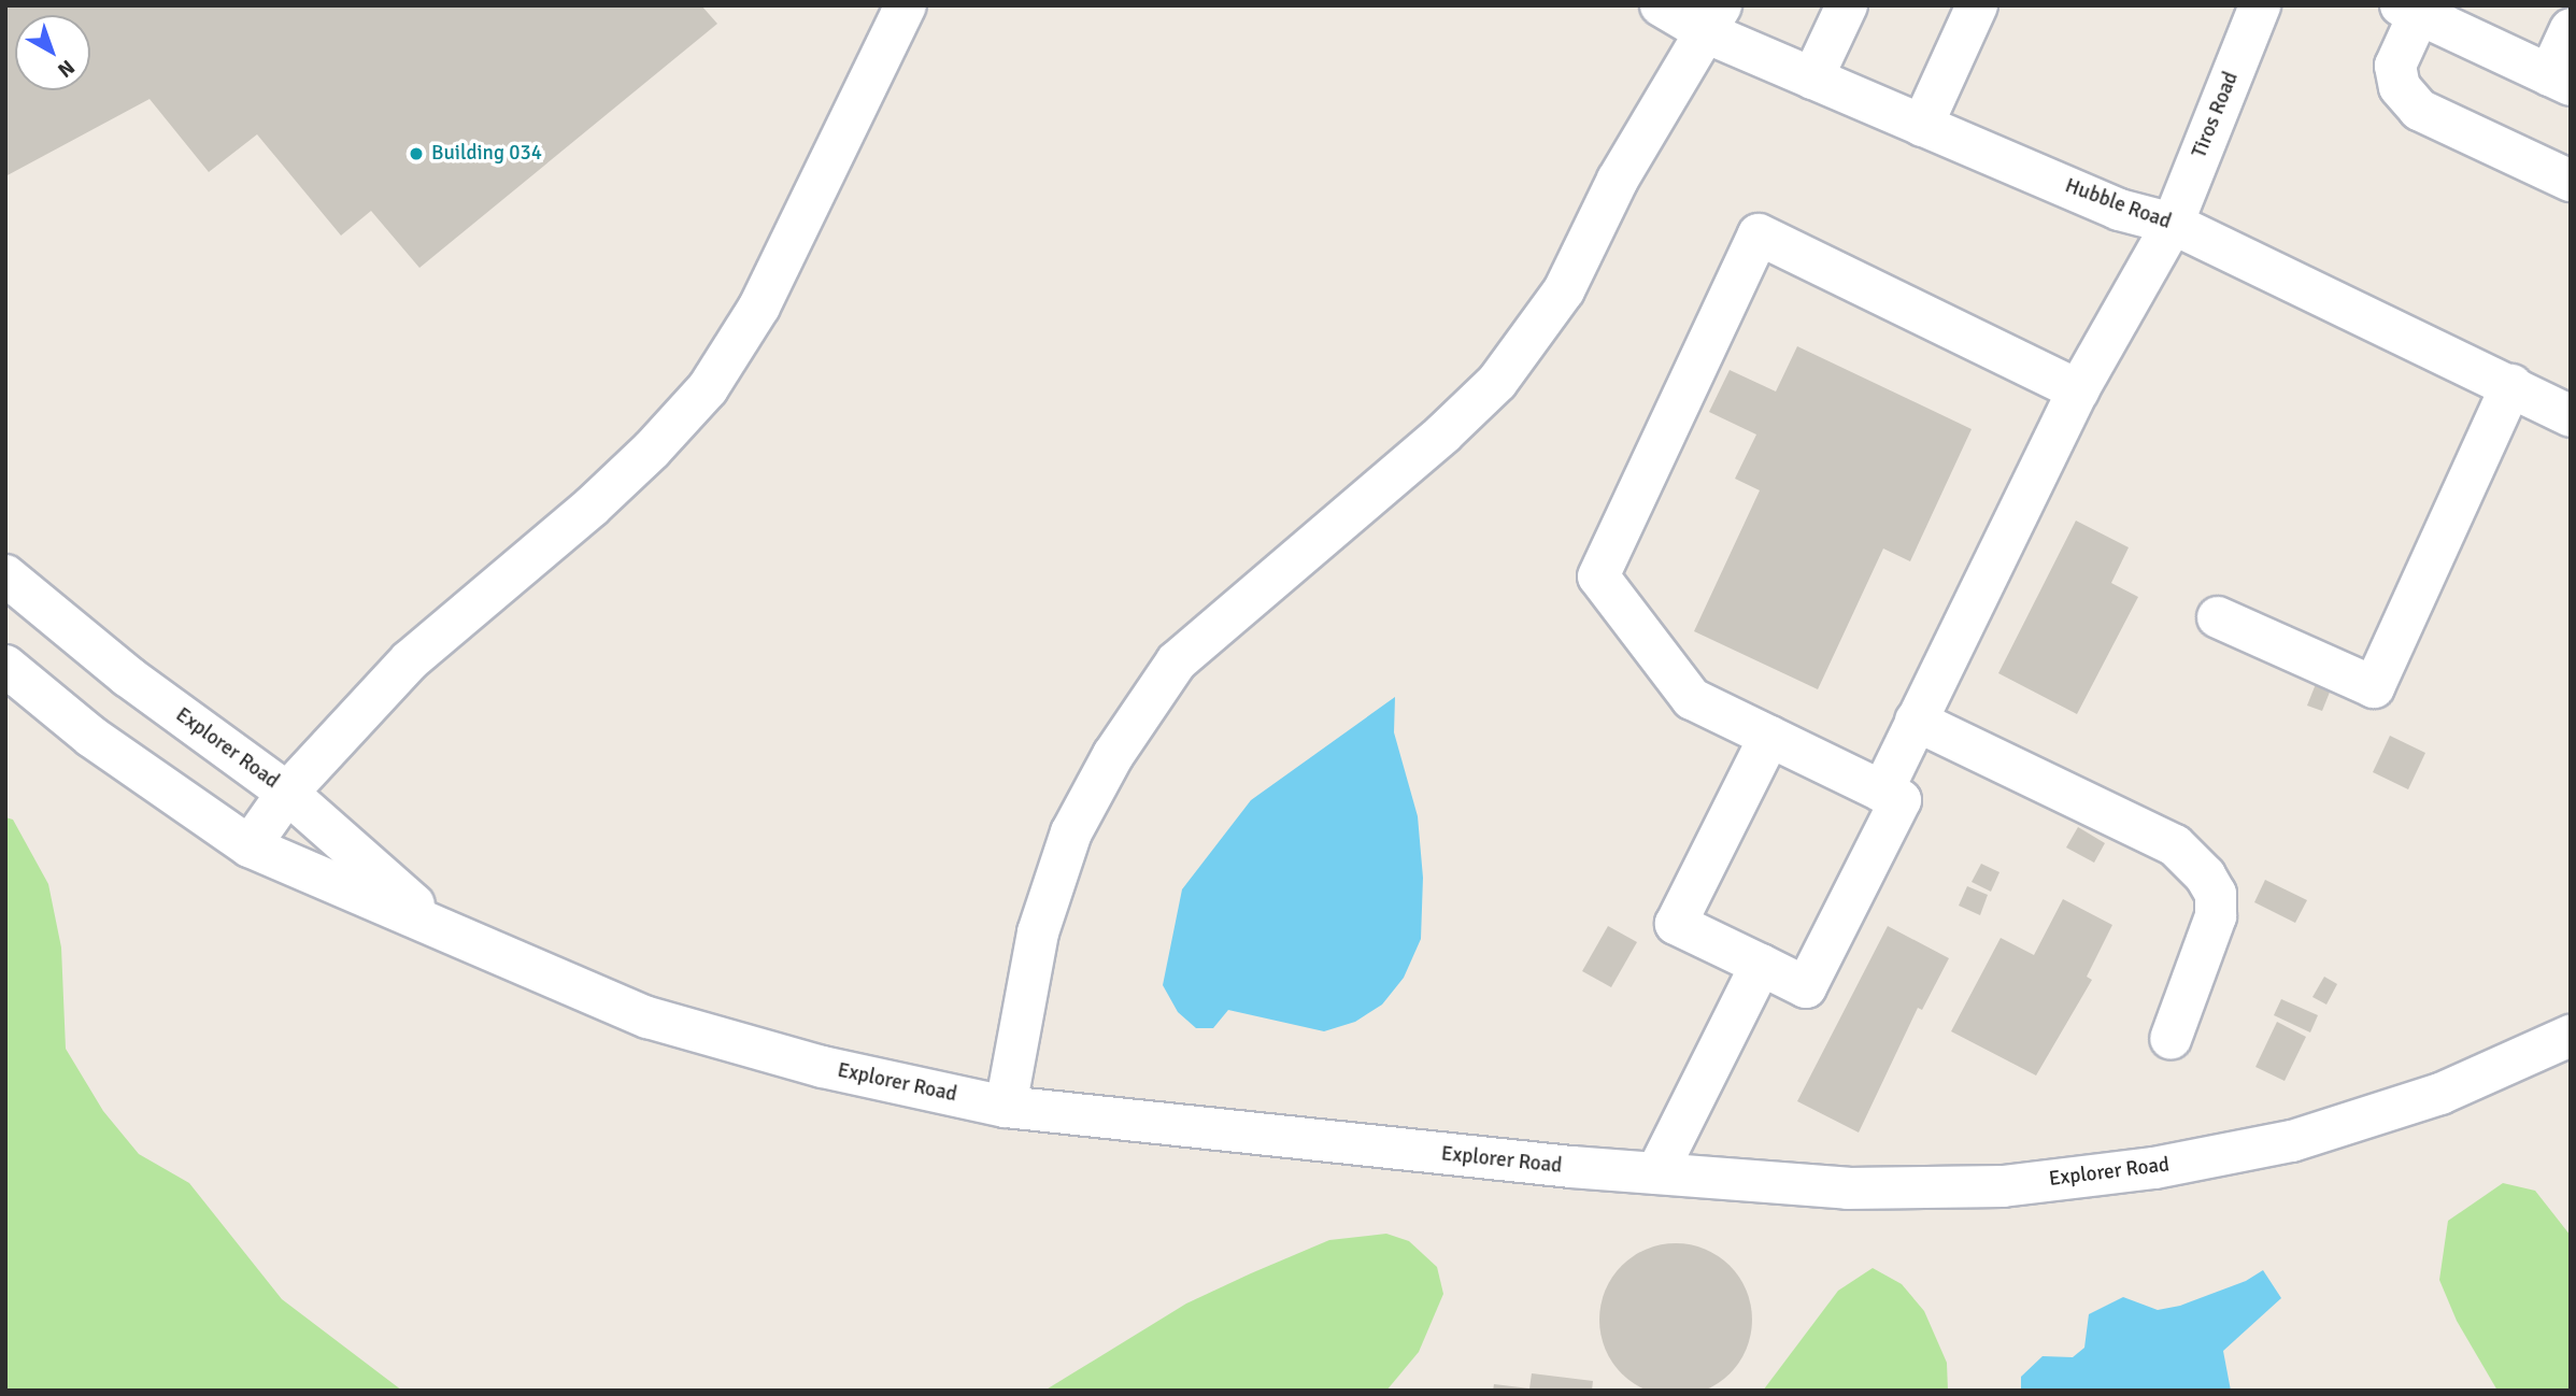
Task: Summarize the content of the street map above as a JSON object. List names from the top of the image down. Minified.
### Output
{"streets":{"street":["Tiros Road","Hubble Road","Explorer Road"]},"crossings":[["Tiros Road","Hubble Road"]],"places":["Building 034"],"north":"bottom right"}
